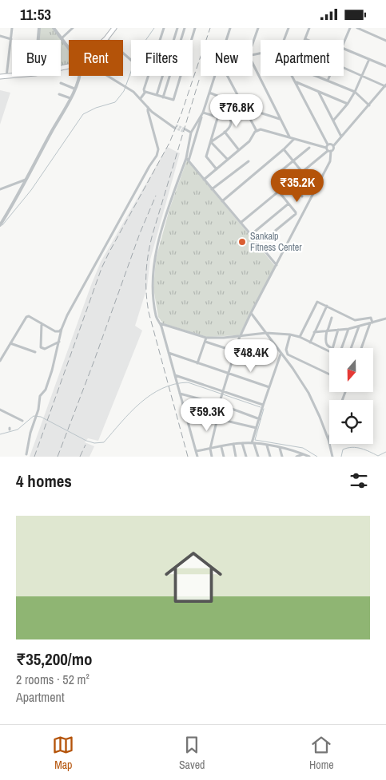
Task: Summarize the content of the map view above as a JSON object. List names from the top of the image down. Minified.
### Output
{"places":["Sankalp Fitness Center"],"north":"bottom","page":{"status":"11:53","chip":["Buy","Rent","Filters","New","Apartment"],"price":["₹76.8K","₹35.2K","₹48.4K","₹59.3K"],"heading":"4 homes","list":[{"name":"₹35,200/mo","note":"2 rooms · 52 m² · Apartment"}],"tabs":["Map","Saved","Home"]}}
